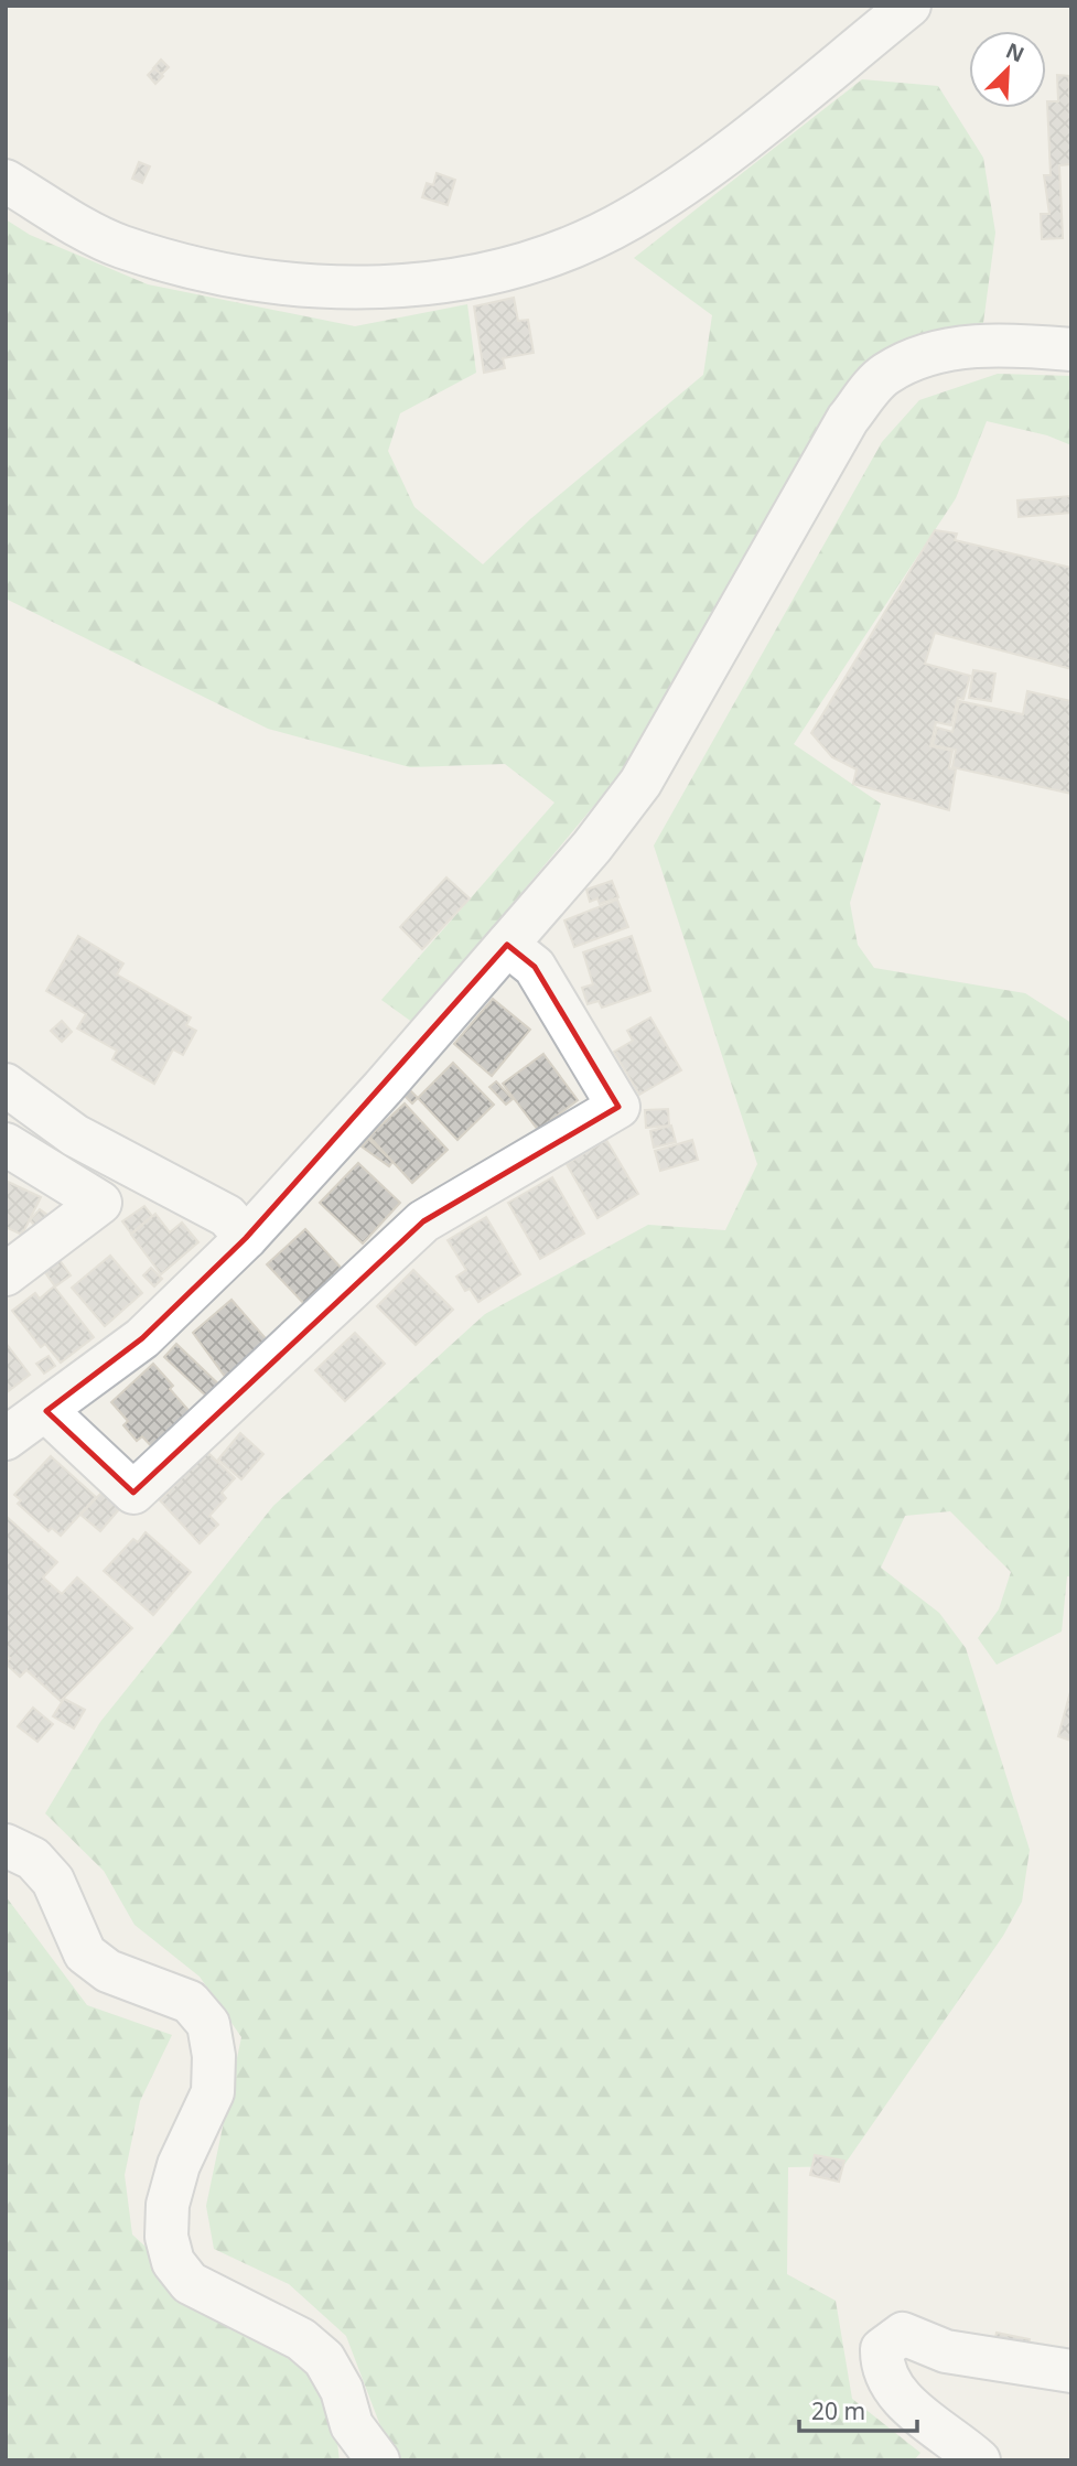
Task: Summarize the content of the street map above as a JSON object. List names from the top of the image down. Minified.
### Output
{"scale_bar":"20 m","north":"top right"}
